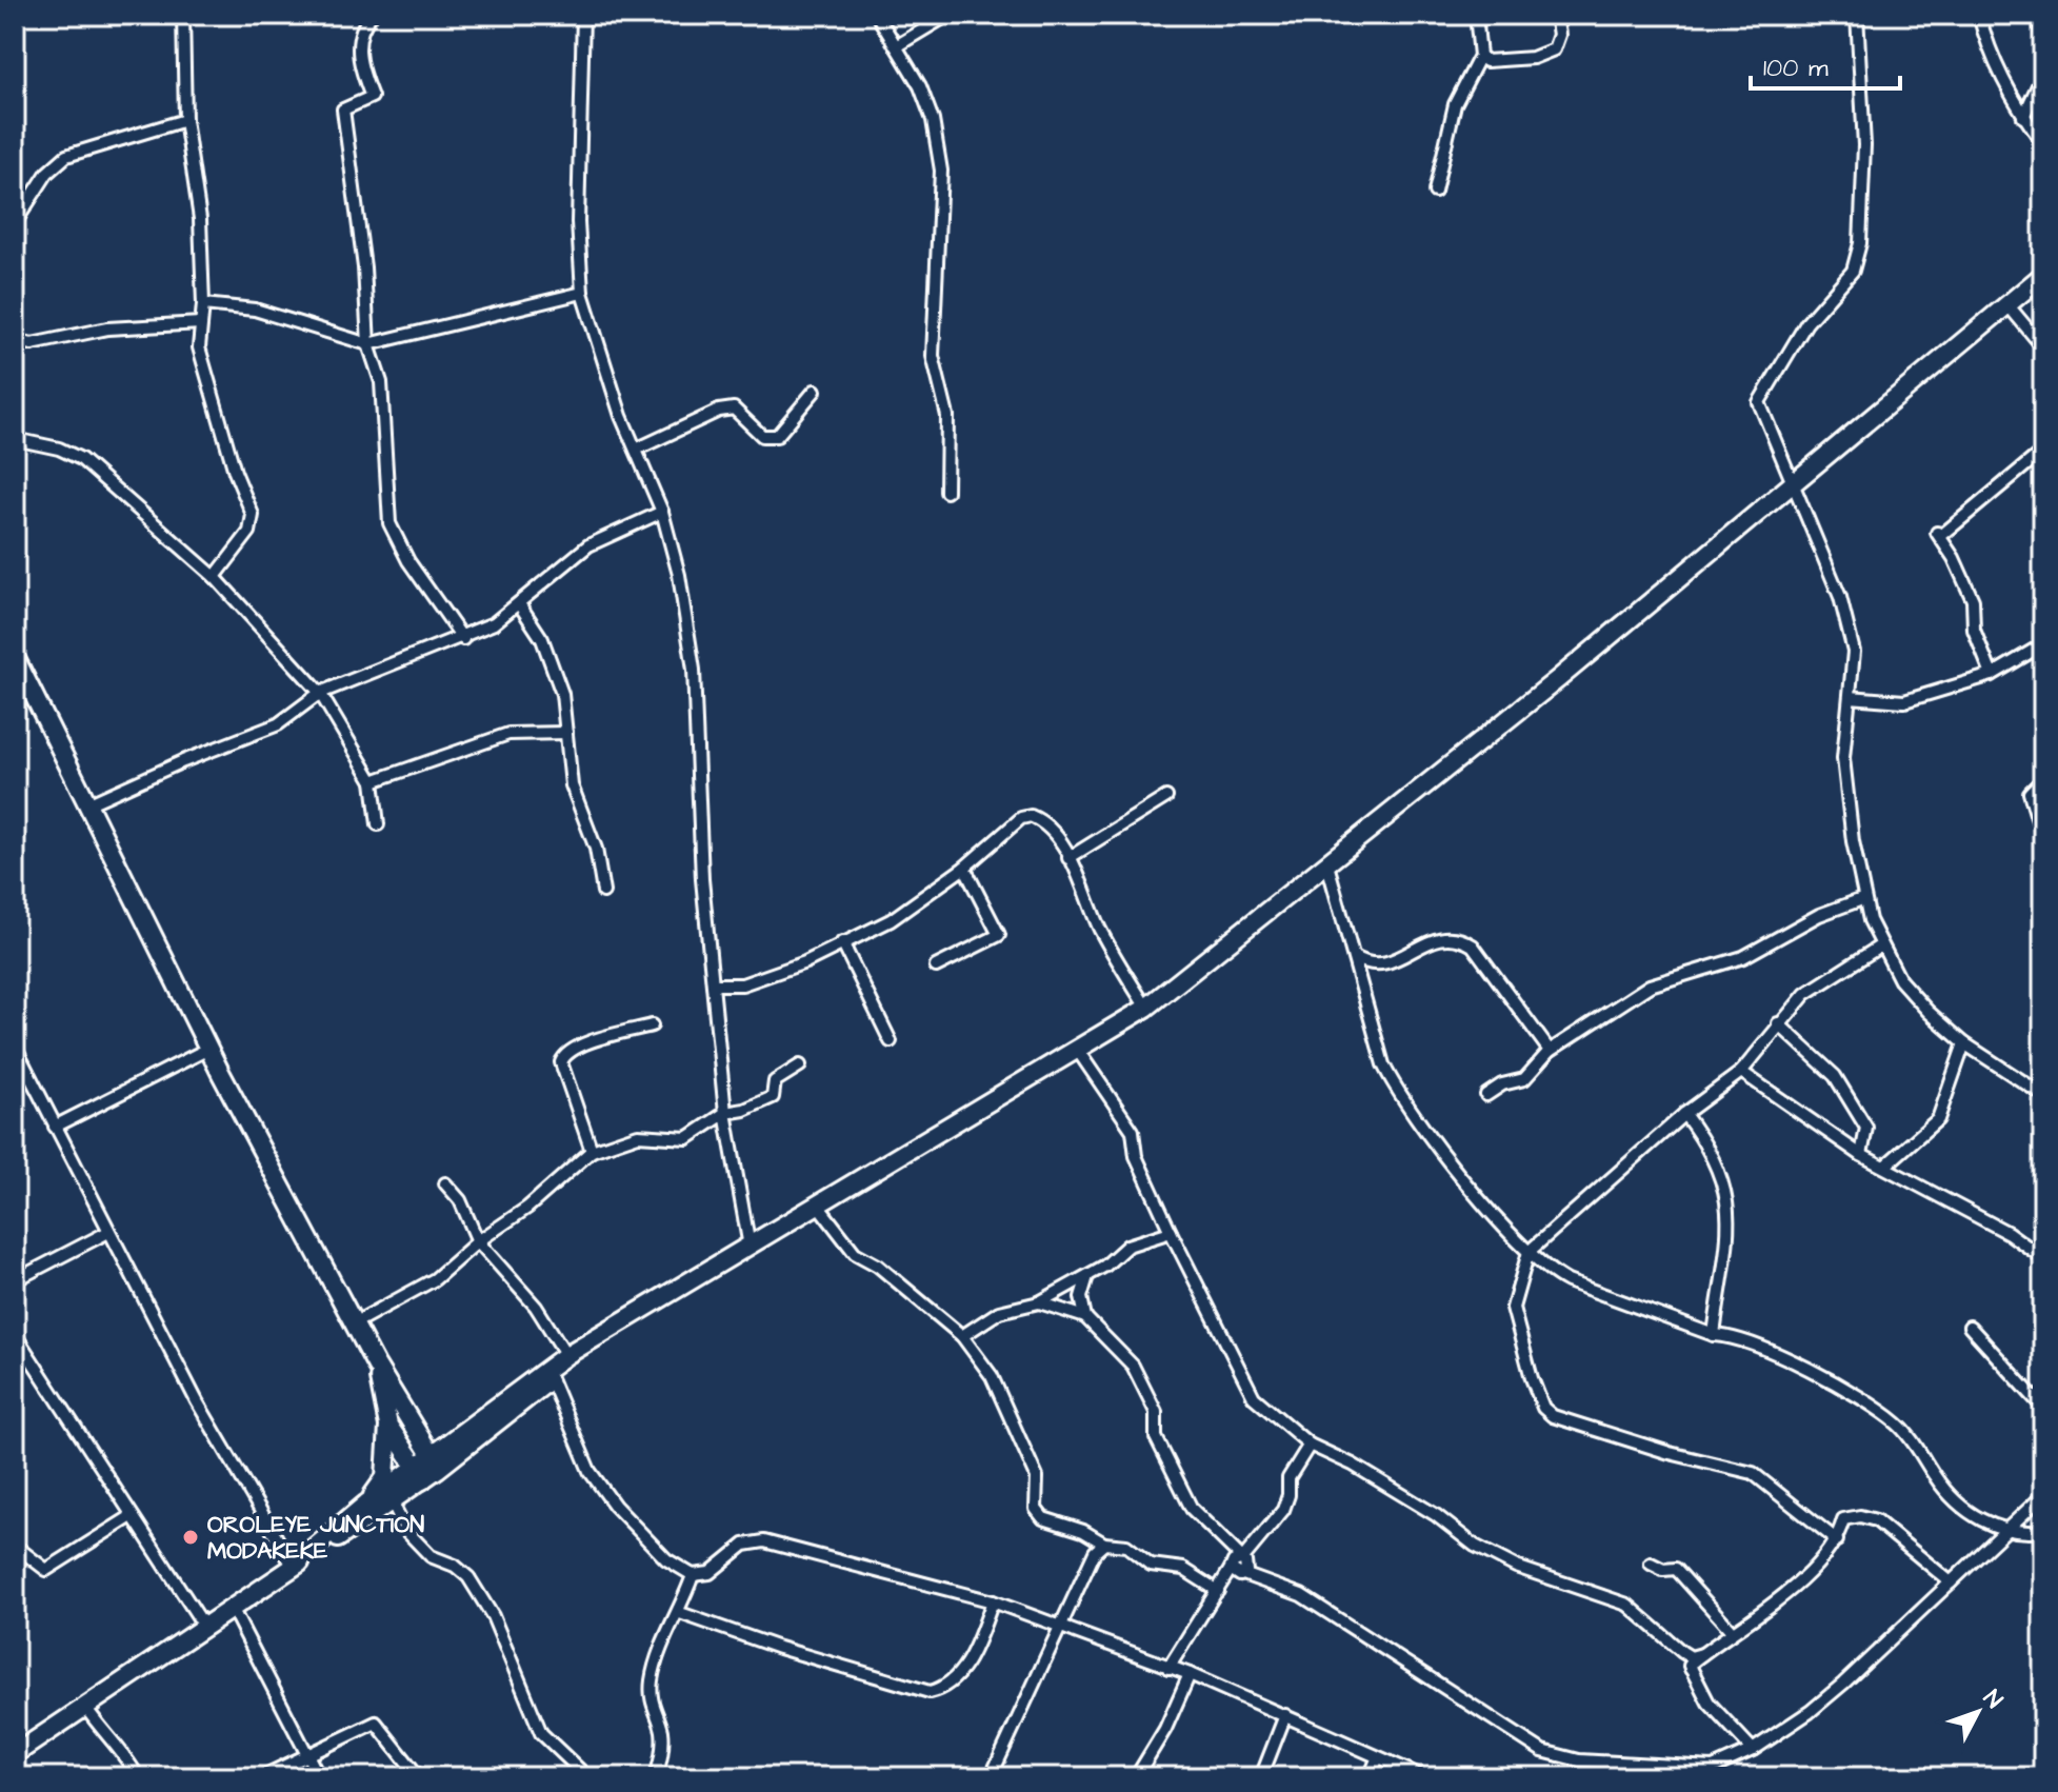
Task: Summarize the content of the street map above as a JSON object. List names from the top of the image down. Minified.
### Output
{"places":["OROLEYE JUNCTION MODAKEKE"],"scale_bar":"100 m","north":"top right"}
